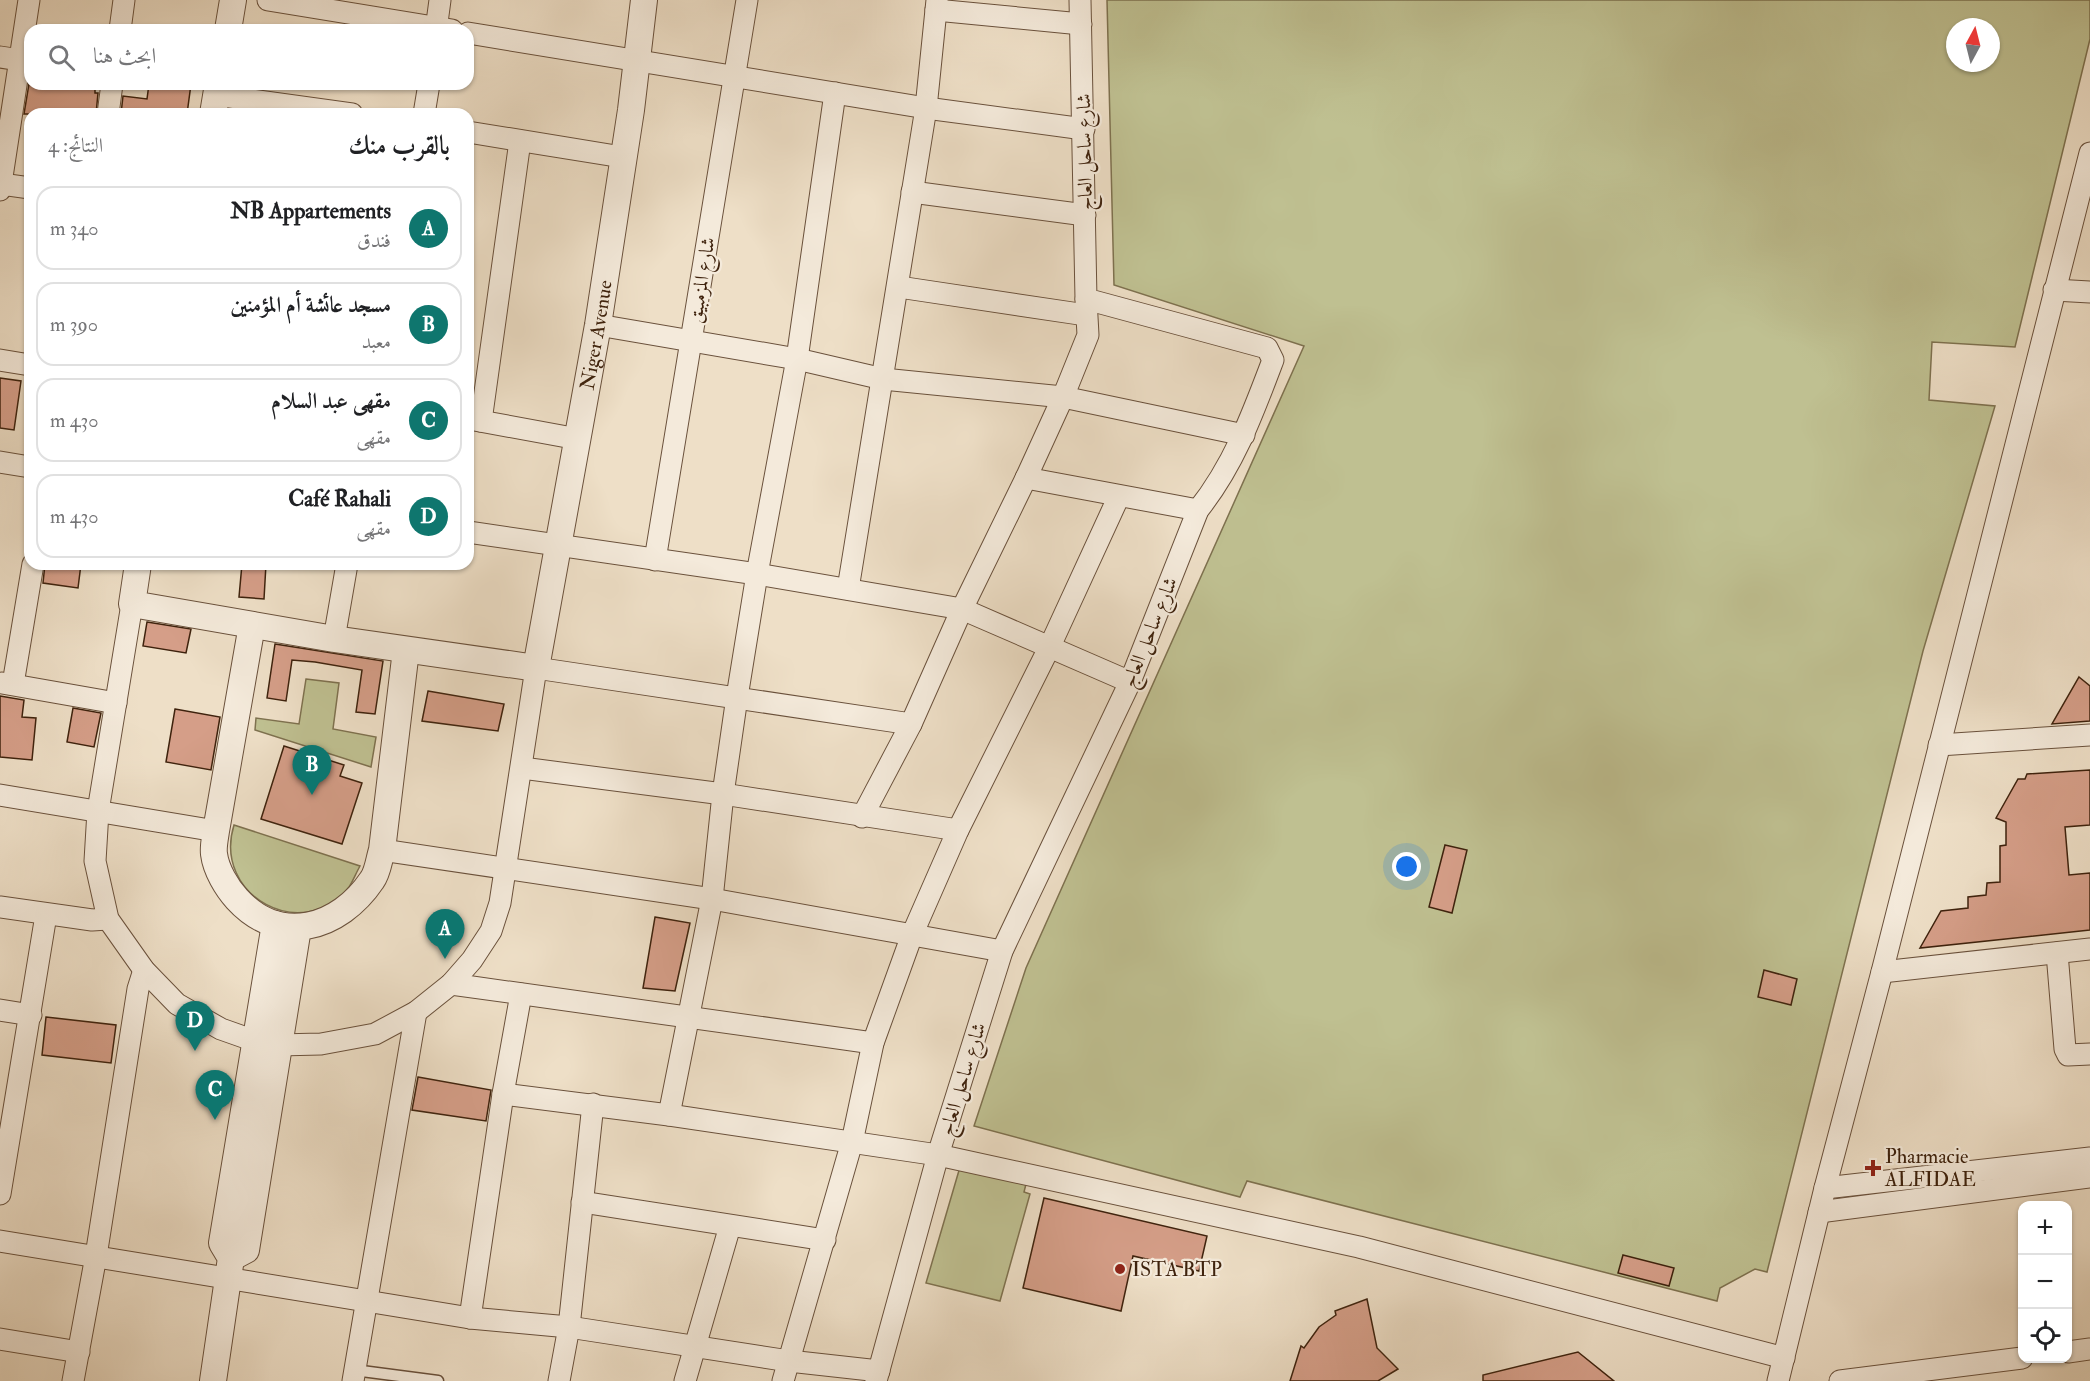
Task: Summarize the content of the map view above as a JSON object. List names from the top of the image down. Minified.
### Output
{"streets":{"street":["شارع ساحل العاج","شارع المزمبيق","Niger Avenue"]},"places":{"health":["Pharmacie ALFIDAE"],"other":["ISTA BTP"]},"north":"top","page":{"search":"ابحث هنا","heading":["بالقرب منك","النتائج: 4"],"list":[{"mark":"A","name":"NB Appartements","note":"فندق","value":"340 m"},{"mark":"B","name":"مسجد عائشة أم المؤمنين","note":"معبد","value":"390 m"},{"mark":"C","name":"مقهى عبد السلام","note":"مقهى","value":"430 m"},{"mark":"D","name":"Café Rahali","note":"مقهى","value":"430 m"}],"pins":["B","A","D","C"],"map_buttons":["+","−"]}}
